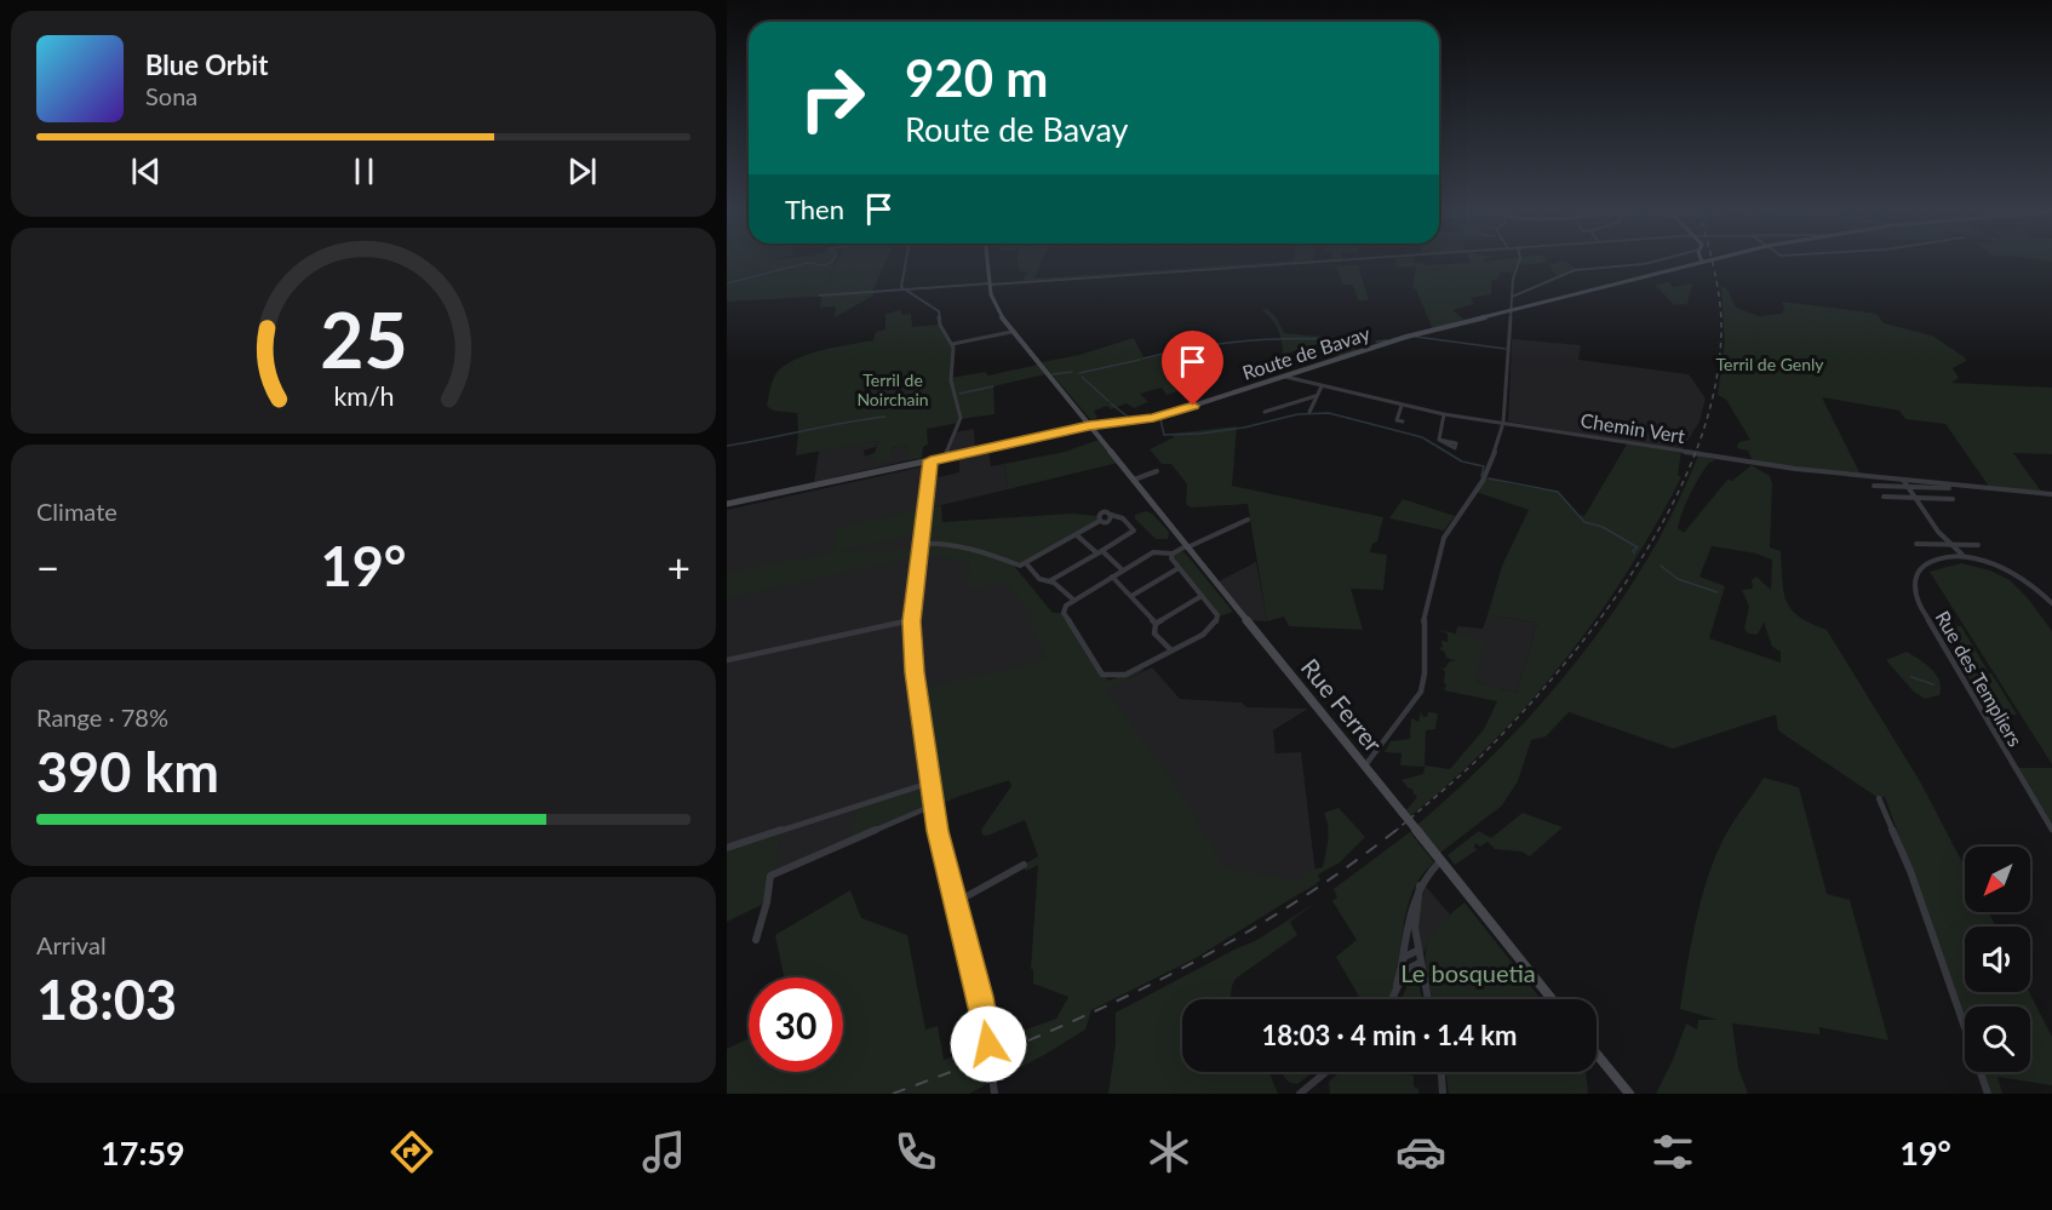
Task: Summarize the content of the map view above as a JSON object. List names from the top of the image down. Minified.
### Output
{"streets":{"main road":["Route de Bavay","Rue Ferrer"],"street":["Chemin Vert","Rue des Templiers"]},"crossings":[["Route de Bavay","Chemin Vert"],["Route de Bavay","Rue Ferrer"]],"parks":["Terril de Genly","Terril de Noirchain","Le bosquetia"],"north":"bottom left","page":{"turn":["920 m","Route de Bavay"],"song":["Blue Orbit","Sona"],"then":"Then","tile":["Climate",["Range · 78%","390 km"],["Arrival","18:03"]],"heat":["−","19°","+"],"limit":"30","trip":"18:03 · 4 min · 1.4 km","tabs":["17:59","19°"],"gauge":["25","km/h"]}}
